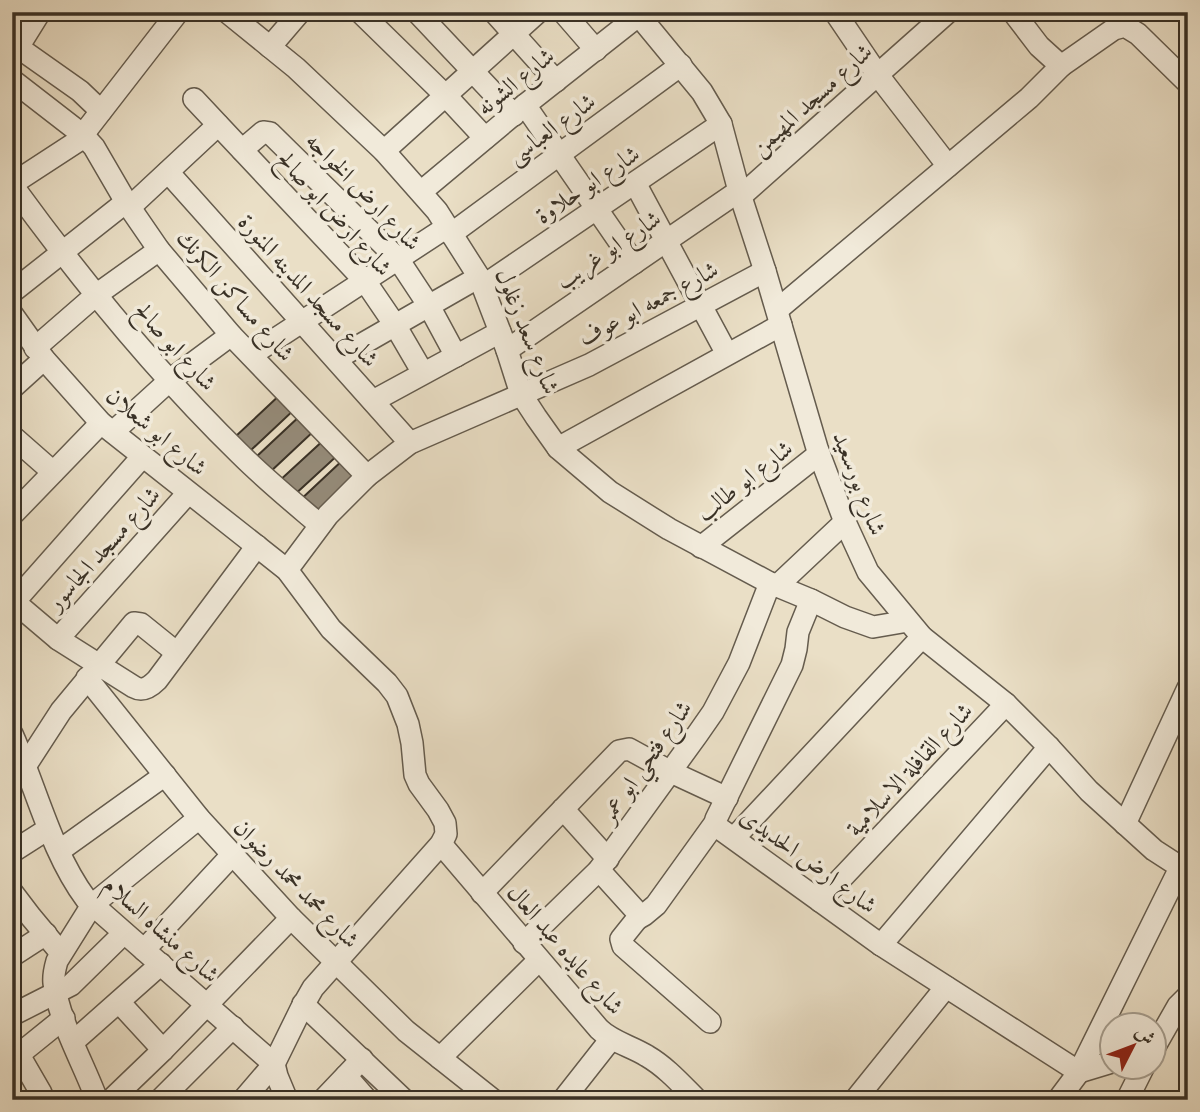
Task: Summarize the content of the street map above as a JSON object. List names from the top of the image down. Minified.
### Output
{"streets":{"street":["شارع الشونه","شارع مسجد المهيمن","شارع العباسى","شارع ابو حلاوة","شارع ارض الخواجه","شارع ارض ابو صالح","شارع ابو غريب","شارع مسجد المدينه المنورة","شارع مساكن الكرنك","شارع جمعه ابو عوف","شارع سعد زغلول","شارع ابو صالح","شارع ابو شعلان","شارع ابو طالب","شارع بورسعيد","شارع مسجد الجاسور","شارع فتحي ابو عمر","شارع القافلة الاسلامية","شارع ارض الحديدى","شارع محمد محمد رضوان","شارع منشاه السلام","شارع عايده عبد العال"]},"crossings":[["شارع الشونه","شارع سعد زغلول"],["شارع الشونه","شارع بورسعيد"],["شارع مسجد المهيمن","شارع ابو غريب"],["شارع مسجد المهيمن","شارع بورسعيد"],["شارع العباسى","شارع ارض الخواجه"],["شارع العباسى","شارع ارض ابو صالح"],["شارع العباسى","شارع مسجد المدينه المنورة"],["شارع العباسى","شارع مساكن الكرنك"],["شارع العباسى","شارع سعد زغلول"],["شارع العباسى","شارع بورسعيد"],["شارع ابو حلاوة","شارع سعد زغلول"],["شارع ابو حلاوة","شارع بورسعيد"],["شارع ارض الخواجه","شارع ارض ابو صالح"],["شارع ارض الخواجه","شارع ابو غريب"],["شارع ارض ابو صالح","شارع ابو غريب"],["شارع ابو غريب","شارع مسجد المدينه المنورة"],["شارع ابو غريب","شارع سعد زغلول"],["شارع ابو غريب","شارع بورسعيد"],["شارع مسجد المدينه المنورة","شارع جمعه ابو عوف"],["شارع مساكن الكرنك","شارع جمعه ابو عوف"],["شارع جمعه ابو عوف","شارع سعد زغلول"],["شارع جمعه ابو عوف","شارع ابو صالح"],["شارع جمعه ابو عوف","شارع ابو شعلان"],["شارع جمعه ابو عوف","شارع بورسعيد"],["شارع سعد زغلول","شارع ابو طالب"],["شارع سعد زغلول","شارع بورسعيد"],["شارع سعد زغلول","شارع فتحي ابو عمر"],["شارع سعد زغلول","شارع ارض الحديدى"],["شارع ابو شعلان","شارع مسجد الجاسور"],["شارع ابو شعلان","شارع عايده عبد العال"],["شارع ابو طالب","شارع بورسعيد"],["شارع بورسعيد","شارع القافلة الاسلامية"],["شارع فتحي ابو عمر","شارع عايده عبد العال"],["شارع القافلة الاسلامية","شارع ارض الحديدى"]],"north":"top right"}
